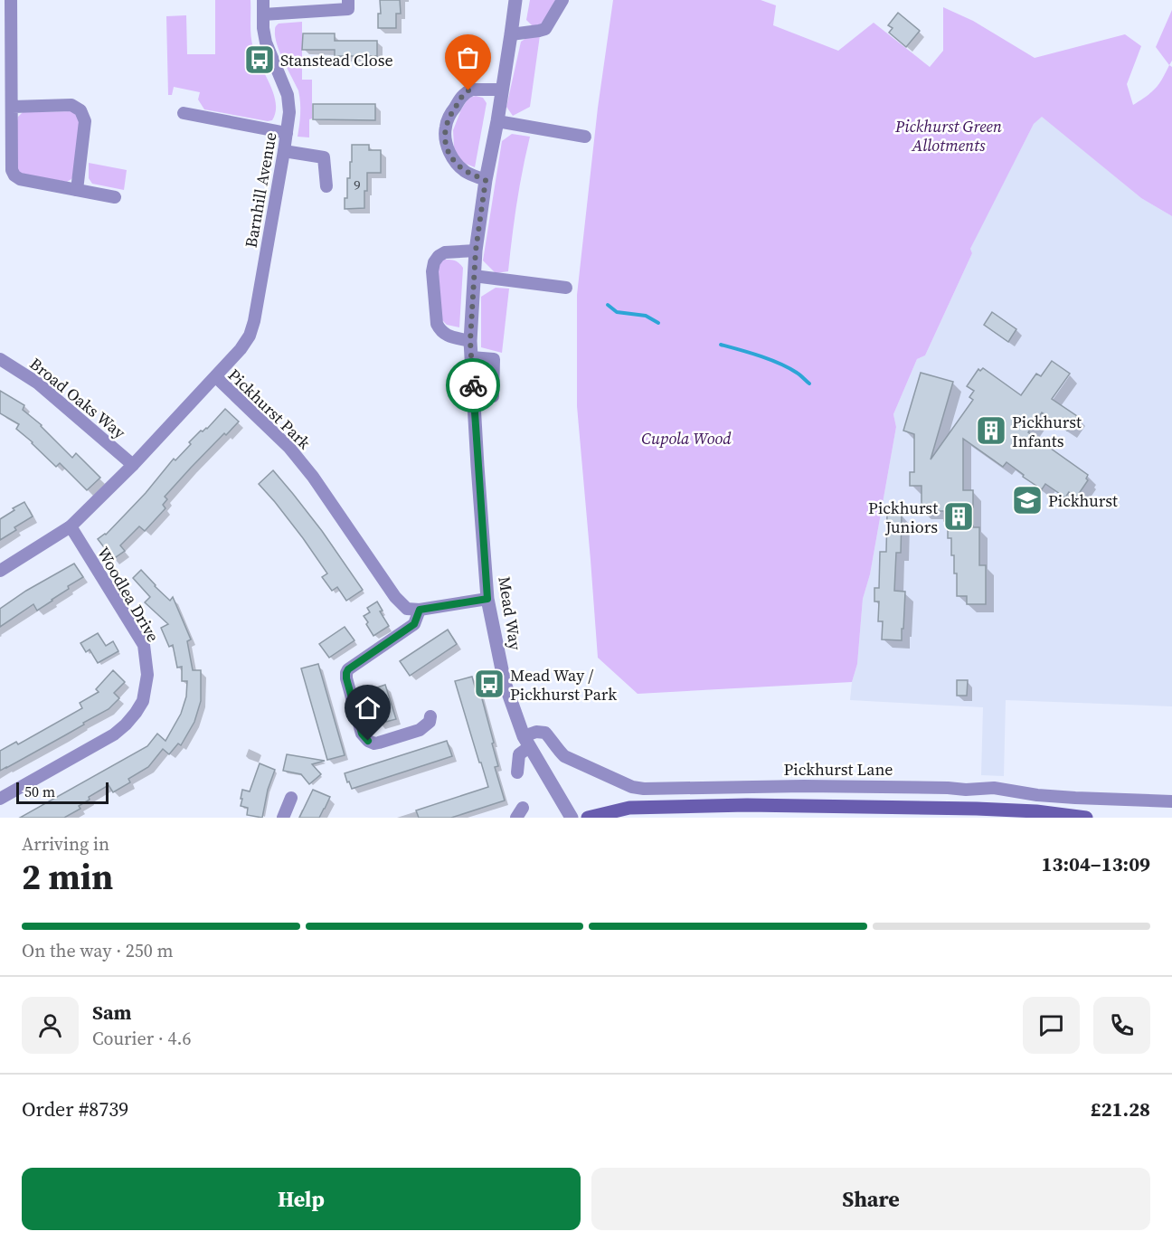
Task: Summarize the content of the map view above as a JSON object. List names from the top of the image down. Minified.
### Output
{"streets":{"street":["Barnhill Avenue","Broad Oaks Way","Pickhurst Park","Woodlea Drive","Mead Way","Pickhurst Lane"]},"crossings":[["Barnhill Avenue","Pickhurst Park"],["Broad Oaks Way","Pickhurst Park"],["Pickhurst Park","Woodlea Drive"],["Mead Way","Pickhurst Lane"]],"parks":["Pickhurst Green Allotments","Cupola Wood"],"places":{"bus stop":["Stanstead Close","Mead Way / Pickhurst Park"],"building":["Pickhurst Infants","Pickhurst Juniors"],"school or university":["Pickhurst"]},"house_numbers":["9"],"scale_bar":"50 m","page":{"scale":"50 m","heading":["2 min","Arriving in","13:04–13:09"],"panel":["Sam","Courier · 4.6","Order #8739","£21.28"],"bar":"On the way · 250 m","buttons":["Help","Share"]}}
